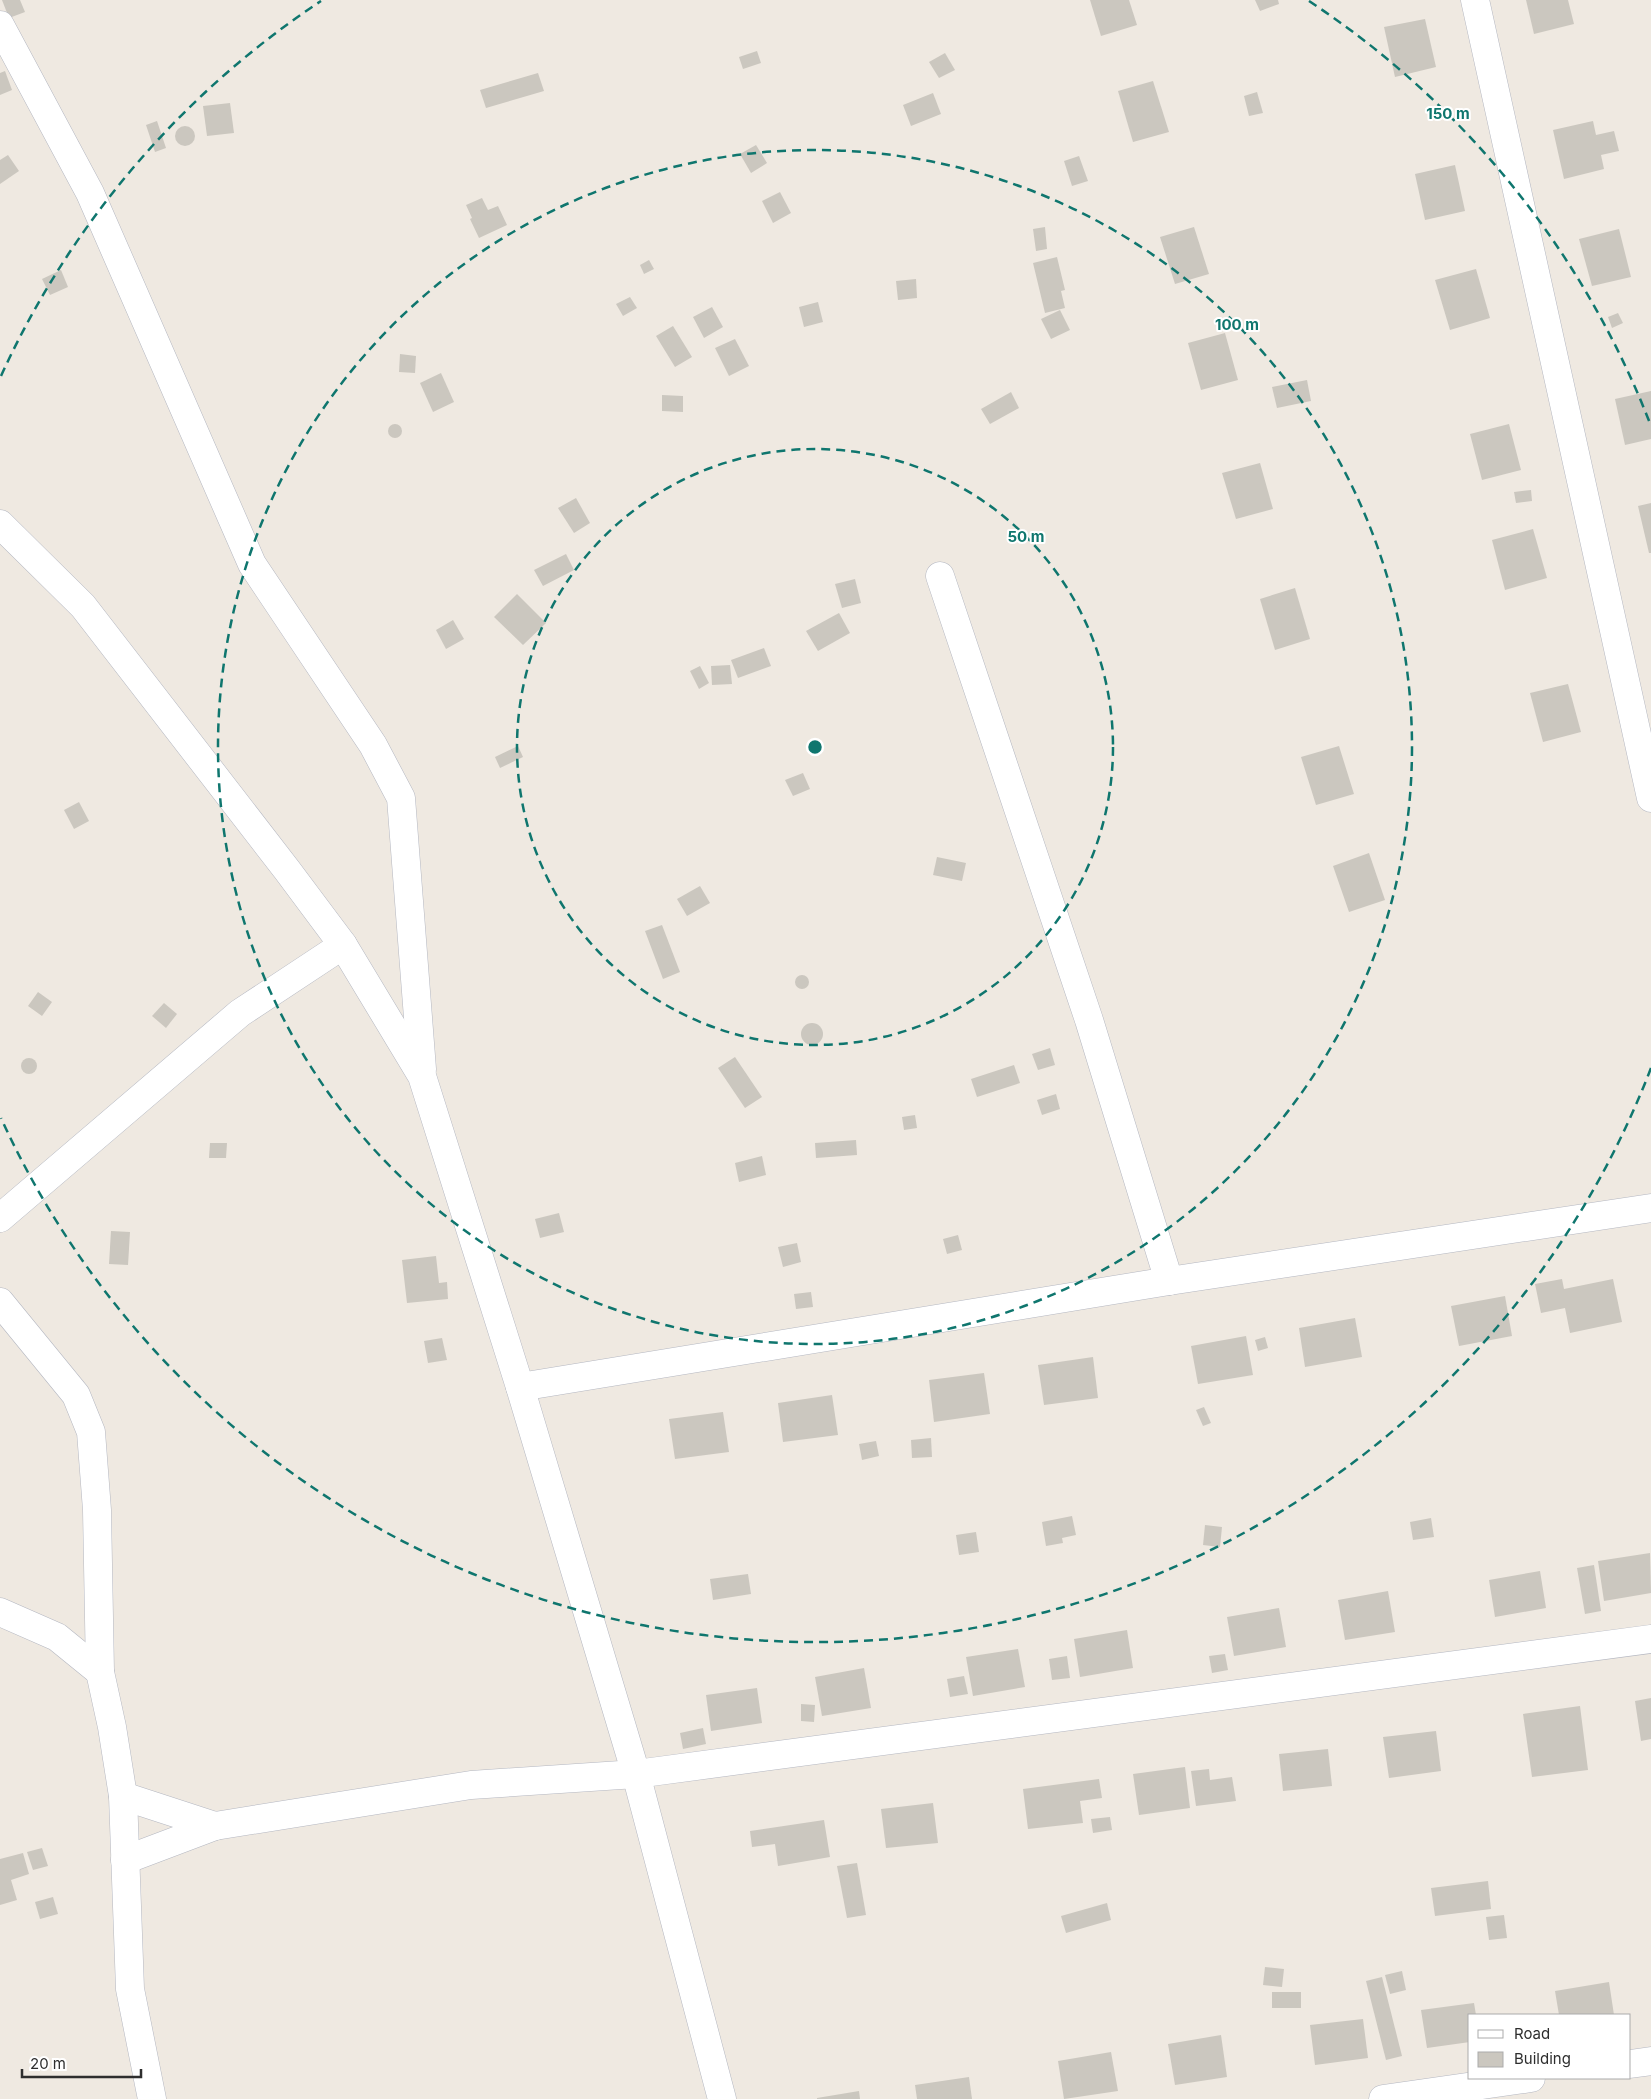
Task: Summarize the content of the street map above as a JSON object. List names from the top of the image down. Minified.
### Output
{"legend":["Road","Building"],"scale_bar":"20 m","rings":["150 m","100 m","50 m"]}
